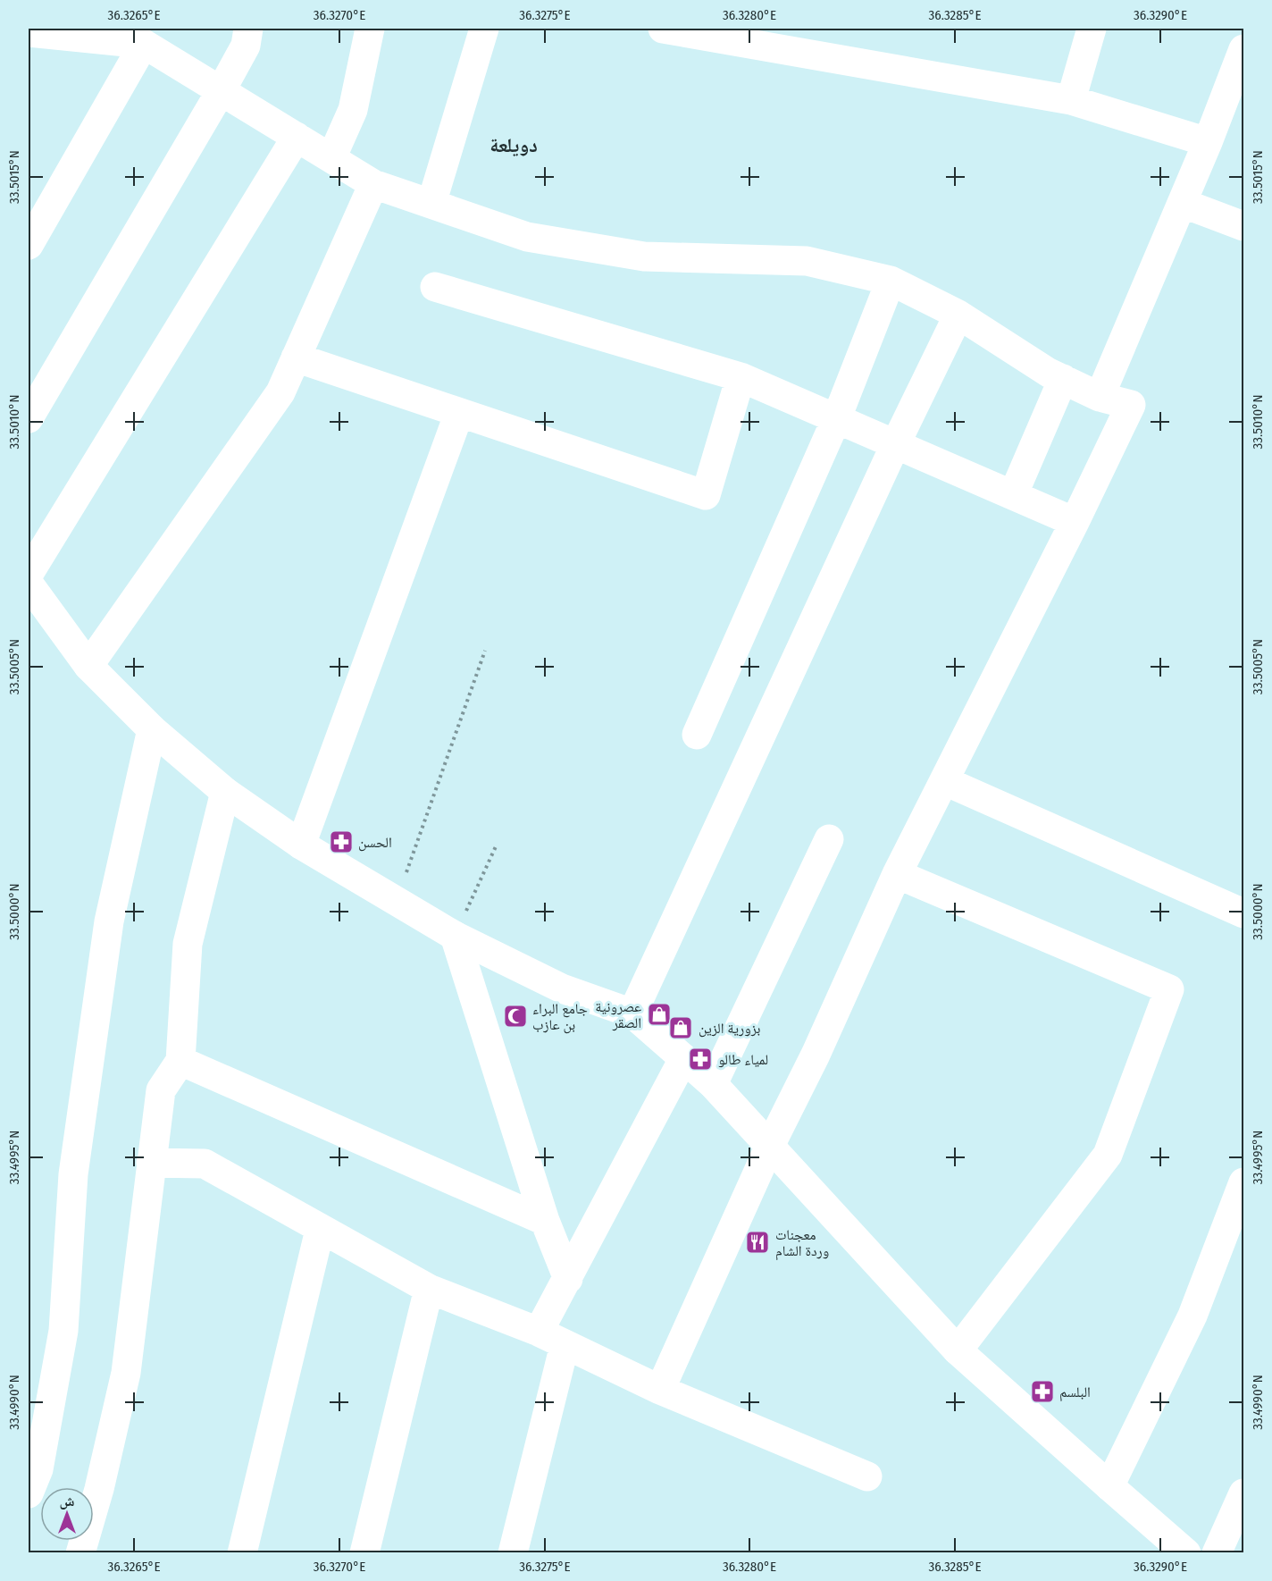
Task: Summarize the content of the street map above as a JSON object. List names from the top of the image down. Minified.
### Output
{"districts":["دويلعة"],"places":{"pharmacy":["الحسن","لمياء طالو","البلسم"],"shop":["عصرونية الصقر","بزورية الزين"],"mosque":["جامع البراء بن عازب"],"restaurant":["معجنات وردة الشام"]},"north":"top","coordinates":["36.3265°E","36.3270°E","36.3275°E","36.3280°E","36.3285°E","36.3290°E","33.5015°N","33.5010°N","33.5005°N","33.5000°N","33.4995°N","33.4990°N"]}
